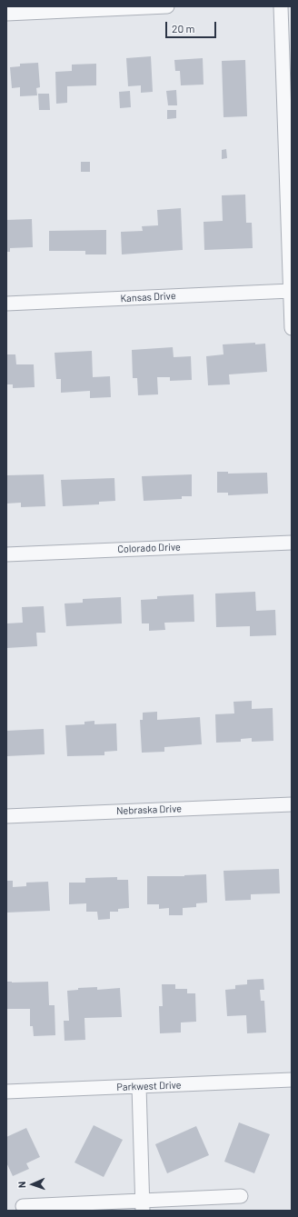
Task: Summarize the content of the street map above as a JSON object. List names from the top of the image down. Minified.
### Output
{"streets":{"street":["Kansas Drive","Colorado Drive","Nebraska Drive","Parkwest Drive"]},"scale_bar":"20 m","north":"left"}
